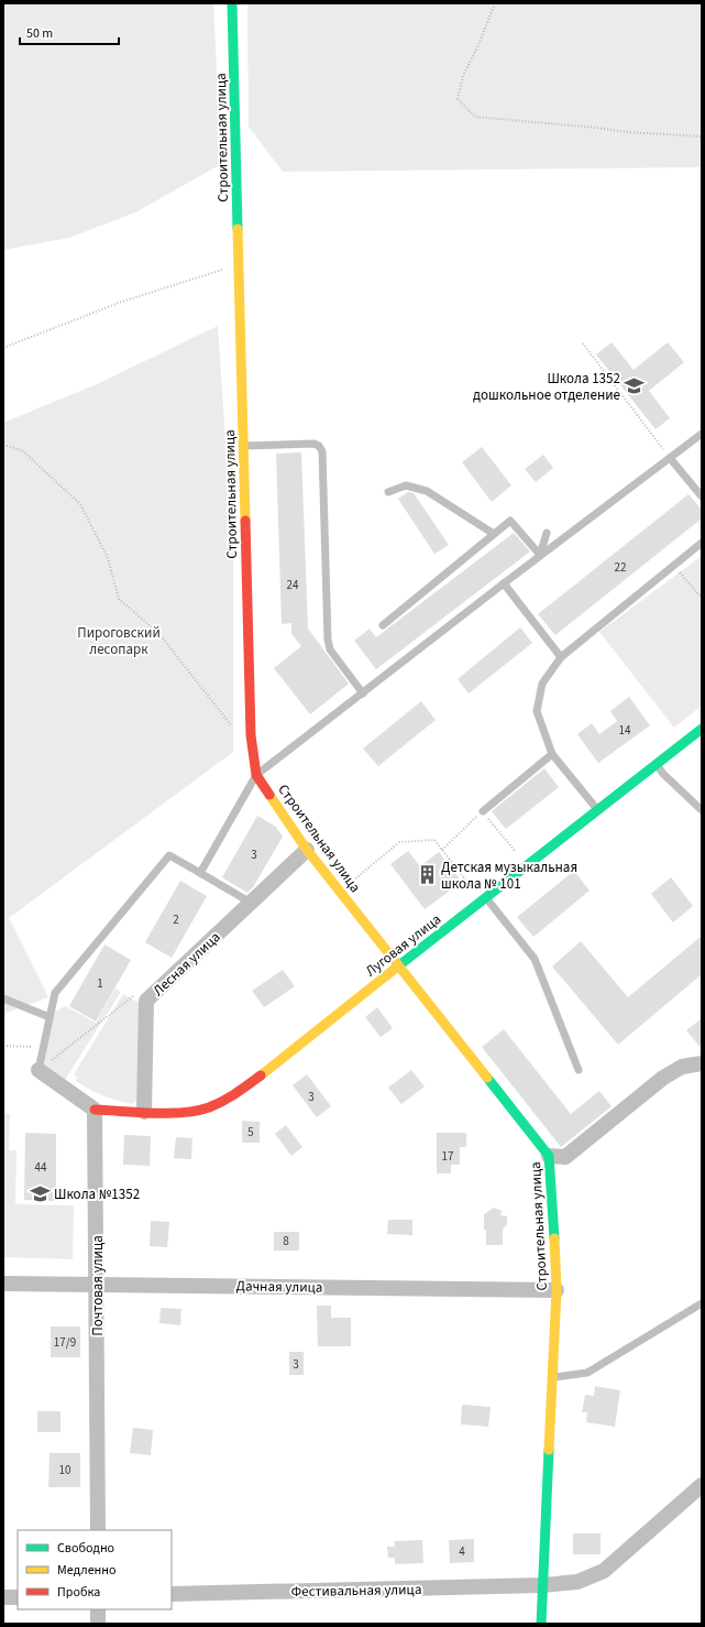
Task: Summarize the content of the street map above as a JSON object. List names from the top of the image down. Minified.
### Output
{"streets":{"street":["Строительная улица","Луговая улица","Лесная улица","Почтовая улица","Дачная улица","Фестивальная улица"]},"crossings":[["Строительная улица","Луговая улица"],["Строительная улица","Лесная улица"],["Строительная улица","Дачная улица"],["Строительная улица","Фестивальная улица"],["Луговая улица","Лесная улица"],["Луговая улица","Почтовая улица"],["Почтовая улица","Дачная улица"]],"parks":["Пироговский лесопарк"],"places":{"school or university":["Школа 1352 дошкольное отделение","Школа №1352"],"building":["Детская музыкальная школа № 101"]},"house_numbers":["22","24","14","3","2","1","3","5","17","44","8","17/9","3","10","4"],"legend":["Свободно","Медленно","Пробка"],"scale_bar":"50 m"}
